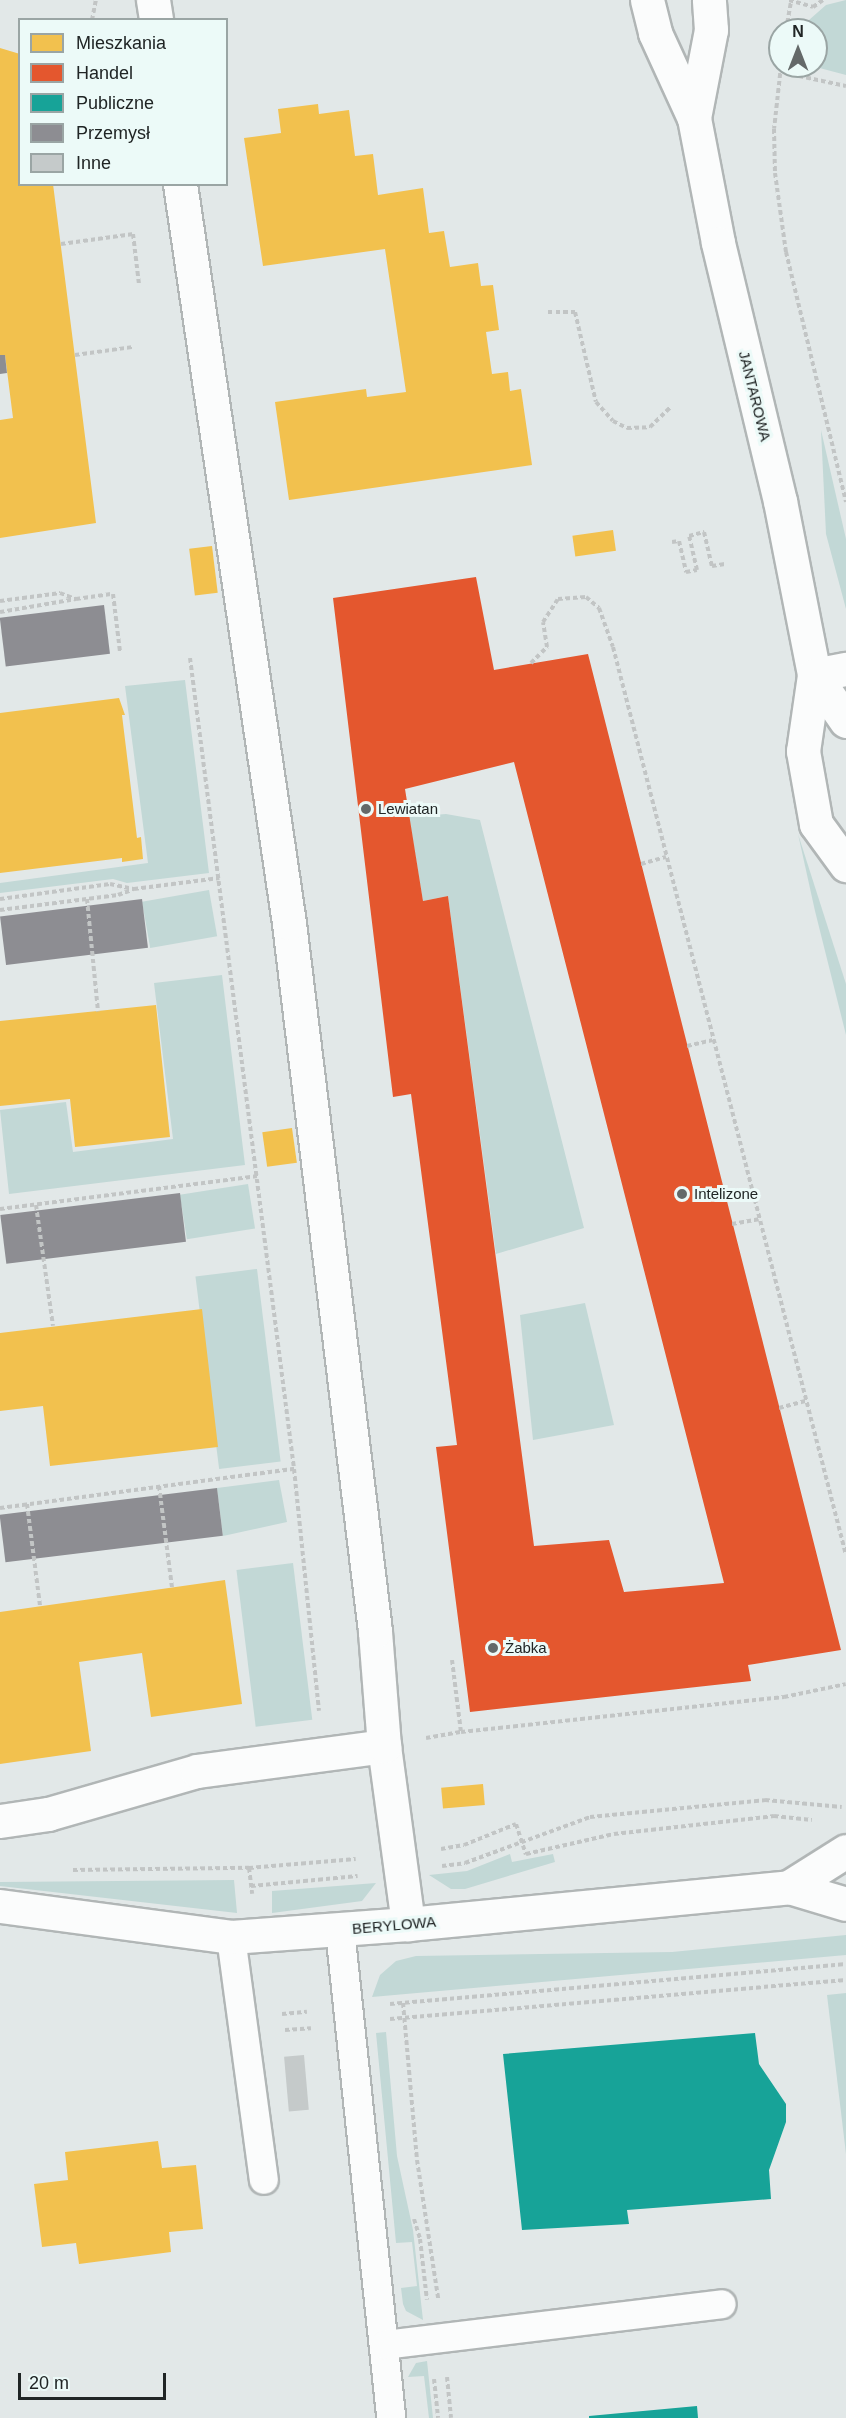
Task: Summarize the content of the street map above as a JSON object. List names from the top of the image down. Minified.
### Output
{"streets":{"street":["JANTAROWA","BERYLOWA"]},"places":["Lewiatan","Intelizone","Żabka"],"legend":["Mieszkania","Handel","Publiczne","Przemysł","Inne"],"scale_bar":"20 m","north":"top"}
